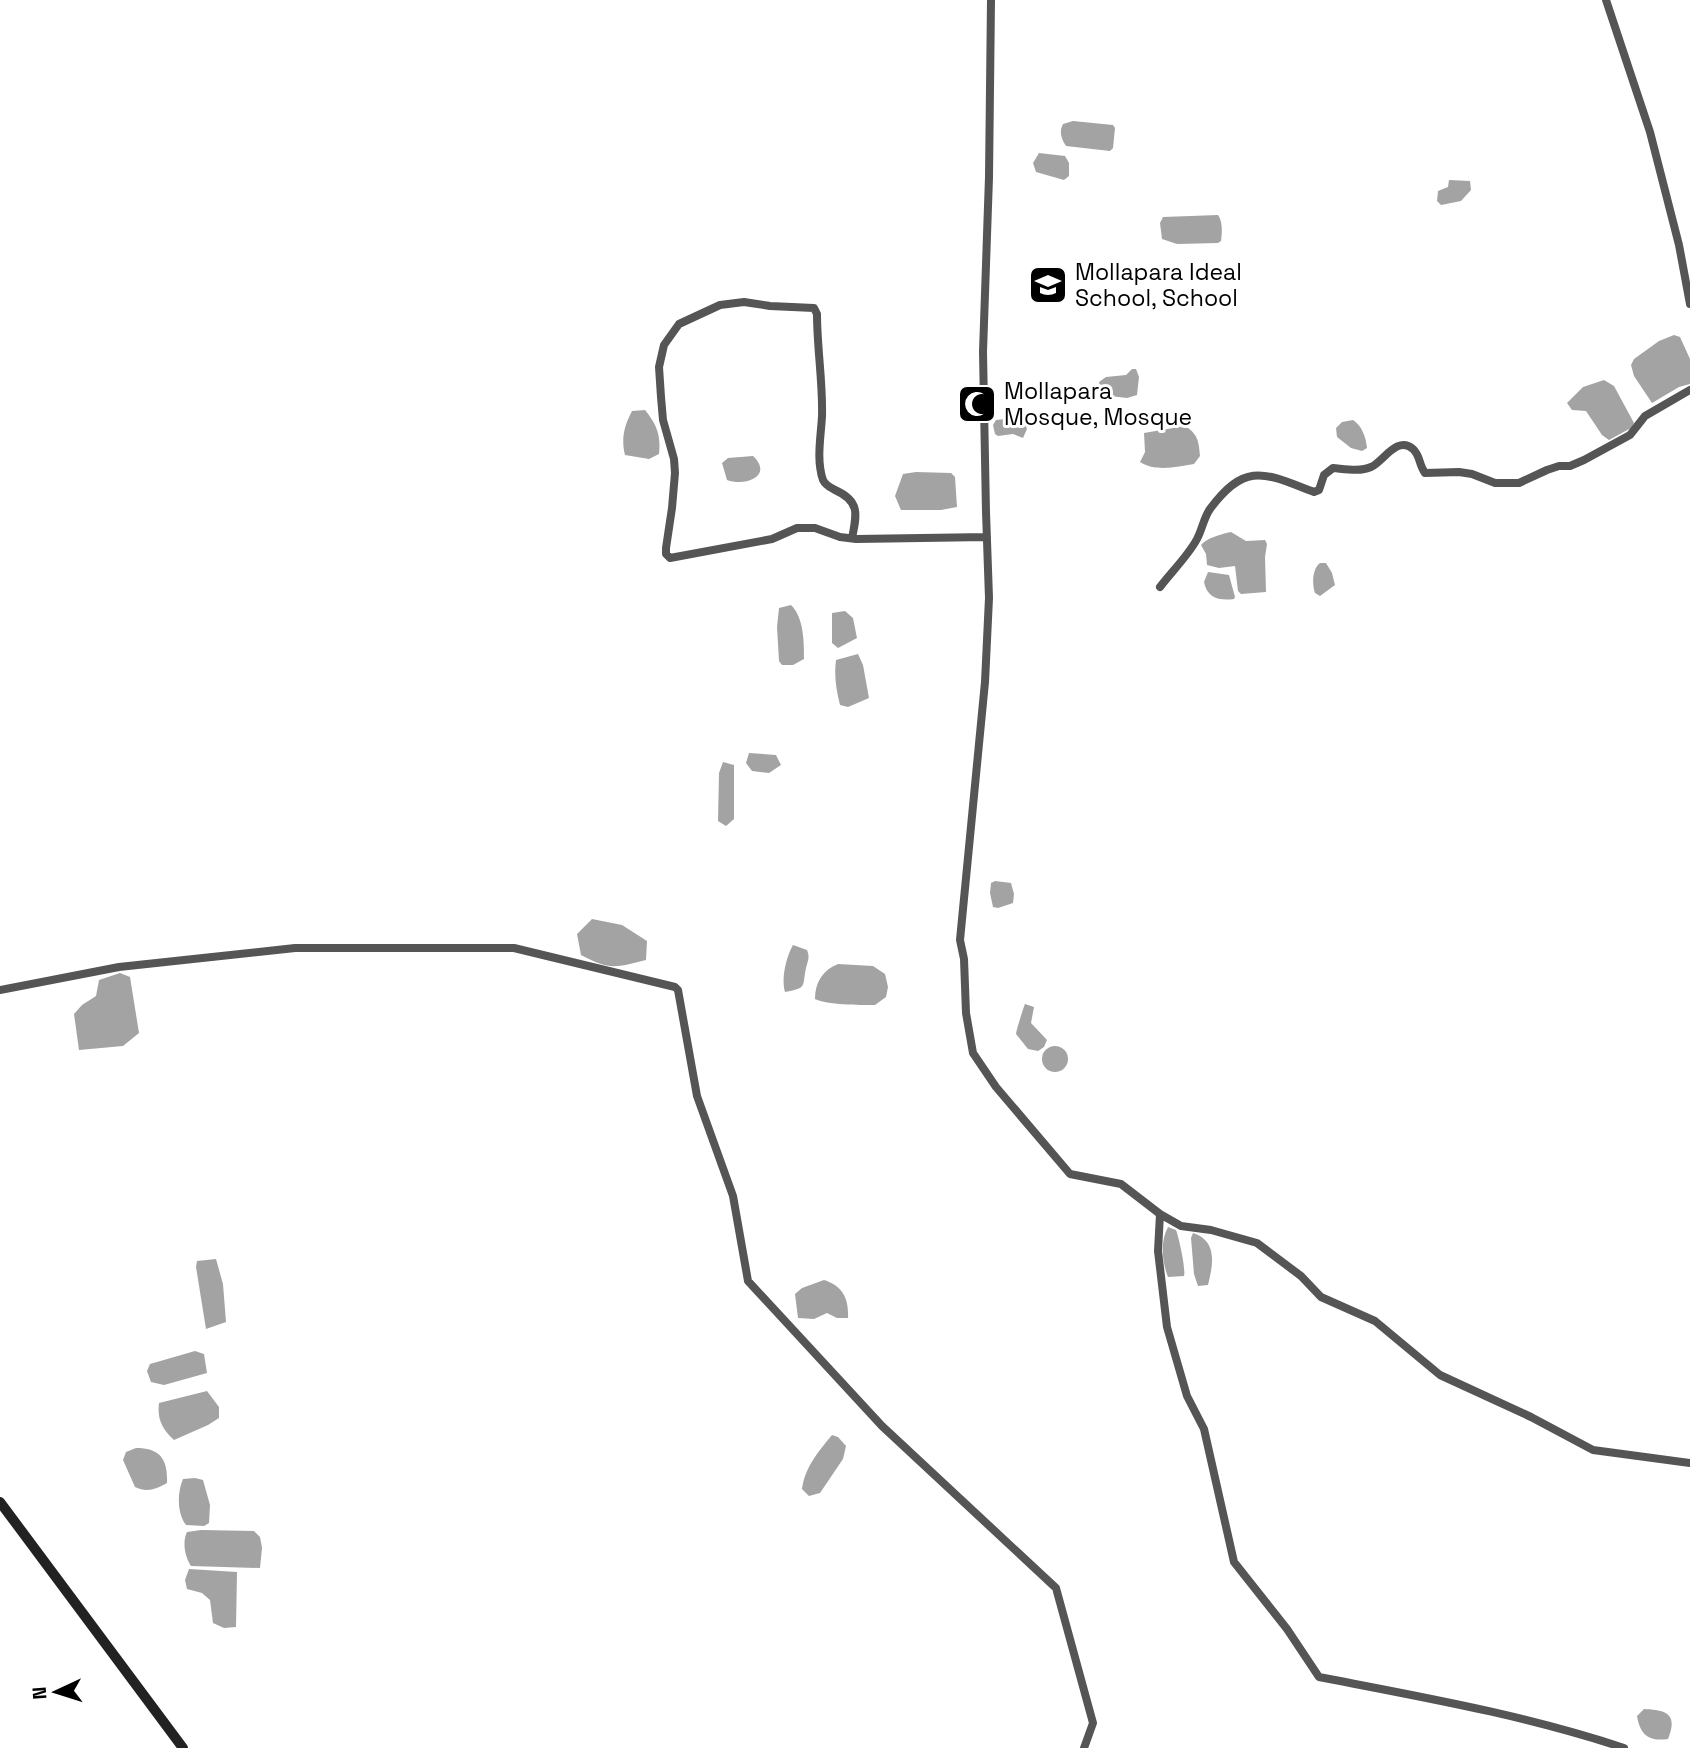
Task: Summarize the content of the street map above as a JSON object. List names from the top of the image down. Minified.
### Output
{"places":{"school or university":["Mollapara Ideal School, School"],"mosque":["Mollapara Mosque, Mosque"]},"north":"left"}
